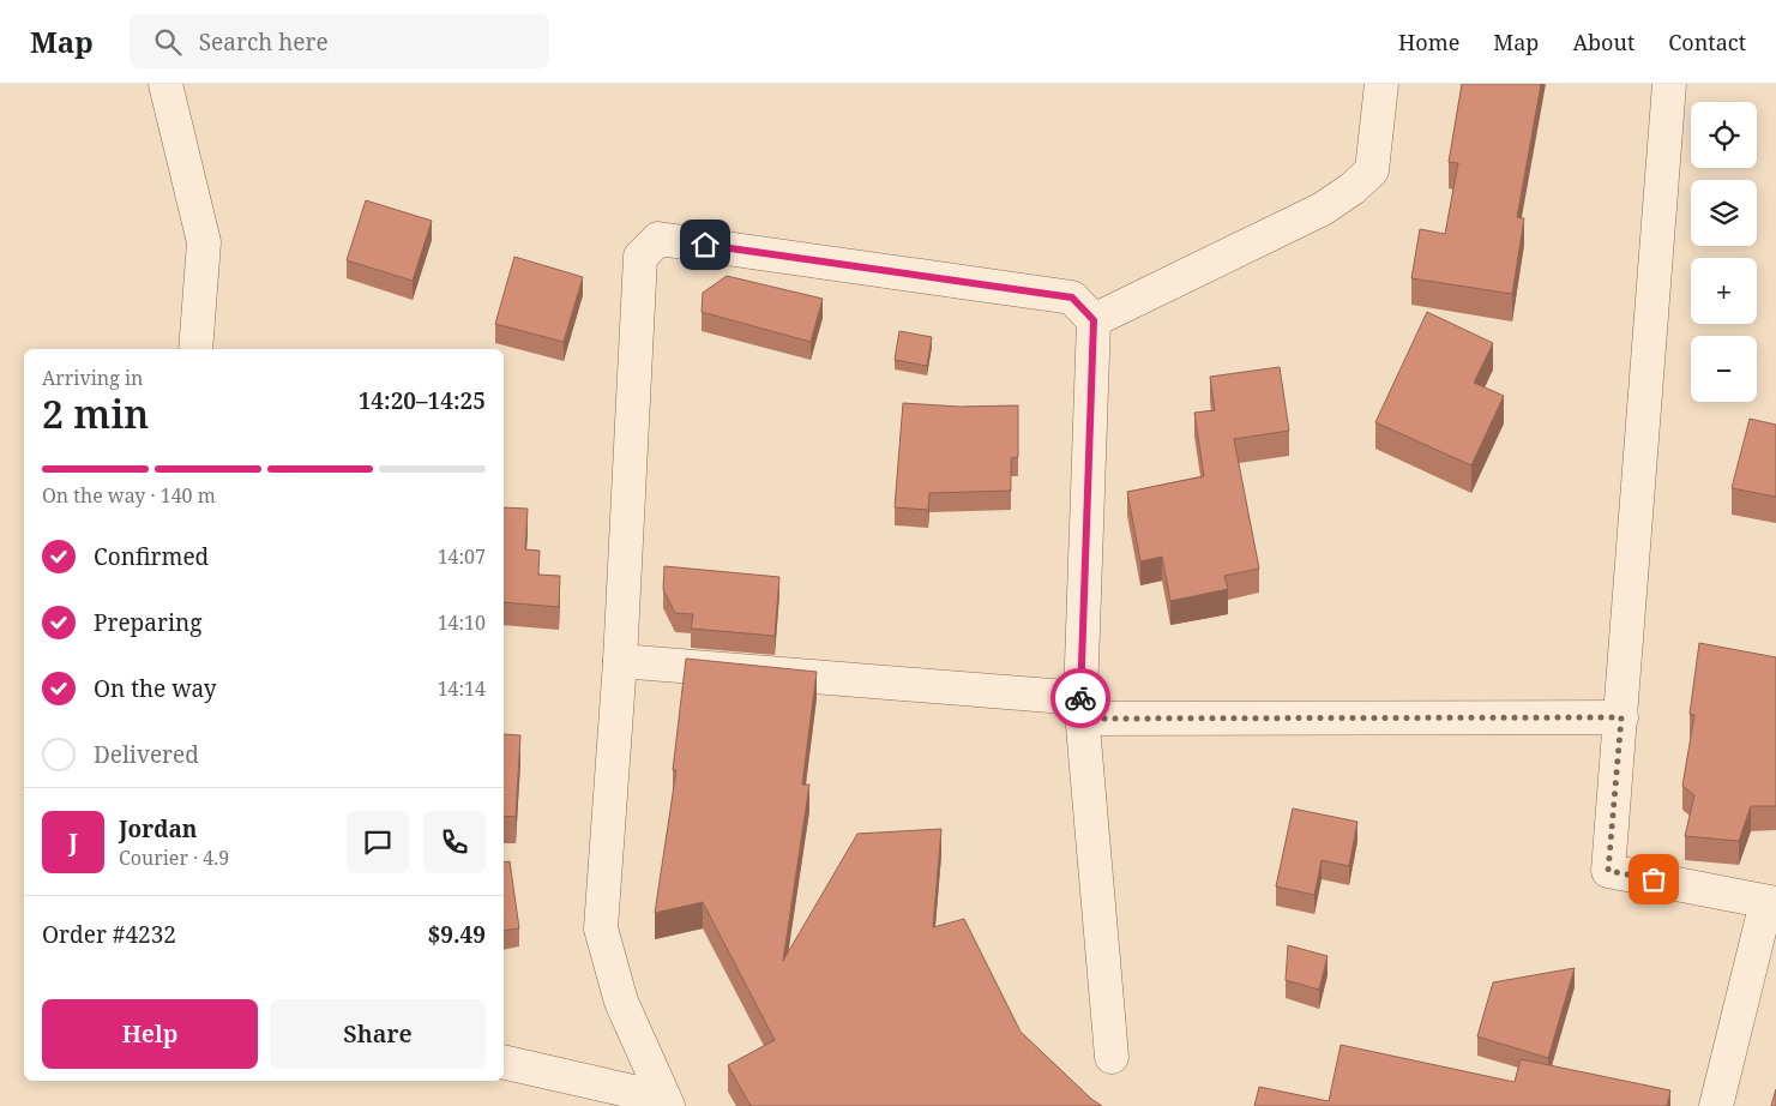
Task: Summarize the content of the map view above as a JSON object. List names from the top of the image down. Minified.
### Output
{"page":{"header":"Map","search":"Search here","nav":["Home","Map","About","Contact"],"map_buttons":["+","−"],"heading":["2 min","Arriving in","14:20–14:25"],"panel":["Jordan","Courier · 4.9","Order #4232","$9.49"],"bar":"On the way · 140 m","list":[["Confirmed","14:07"],["Preparing","14:10"],["On the way","14:14"],"Delivered"],"round":"J","buttons":["Help","Share"]}}
